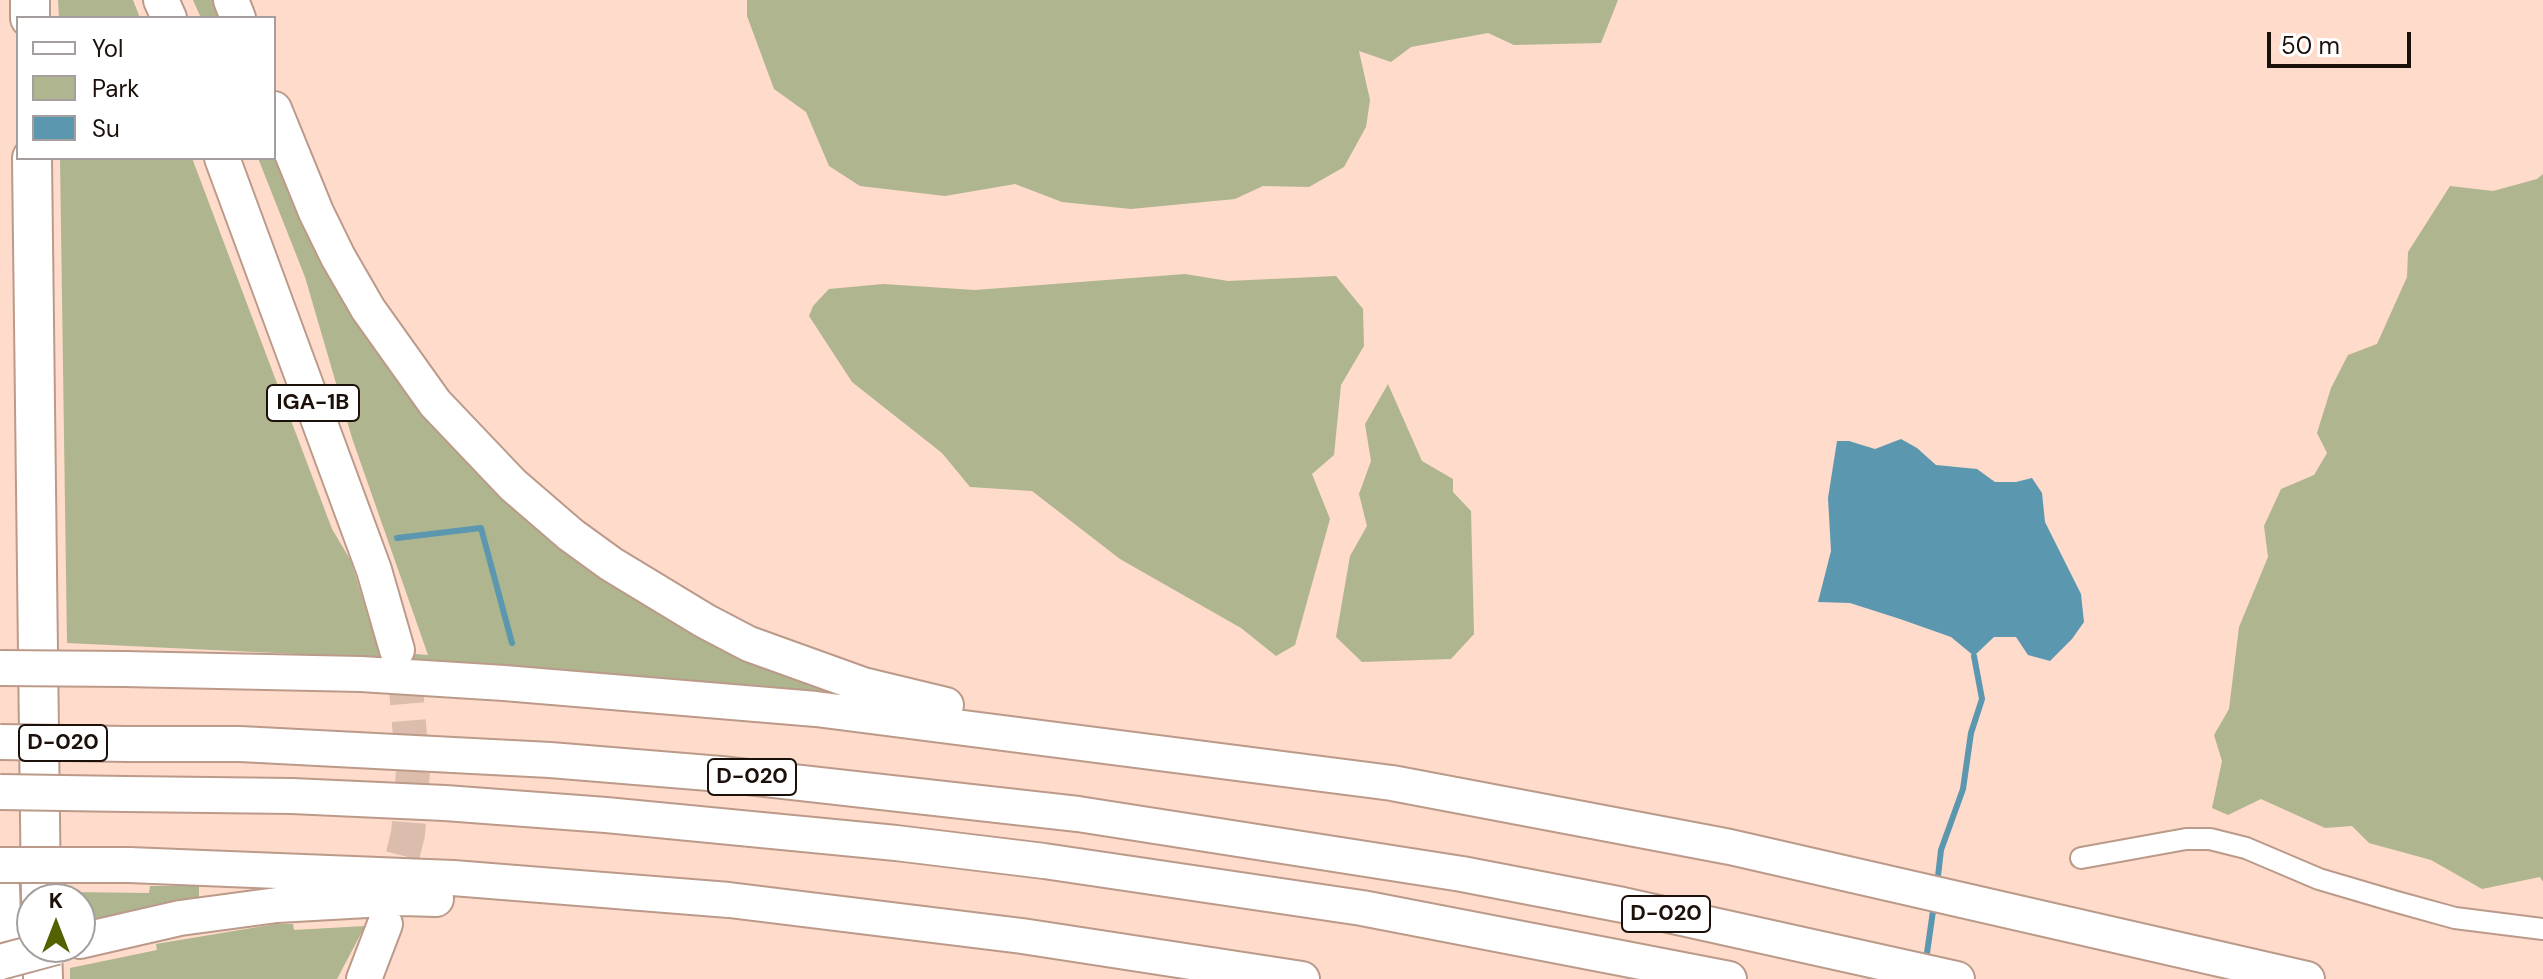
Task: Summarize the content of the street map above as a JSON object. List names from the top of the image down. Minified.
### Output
{"streets":{"highway":["IGA-1B","D-020"]},"legend":["Yol","Park","Su"],"scale_bar":"50 m","north":"top"}
